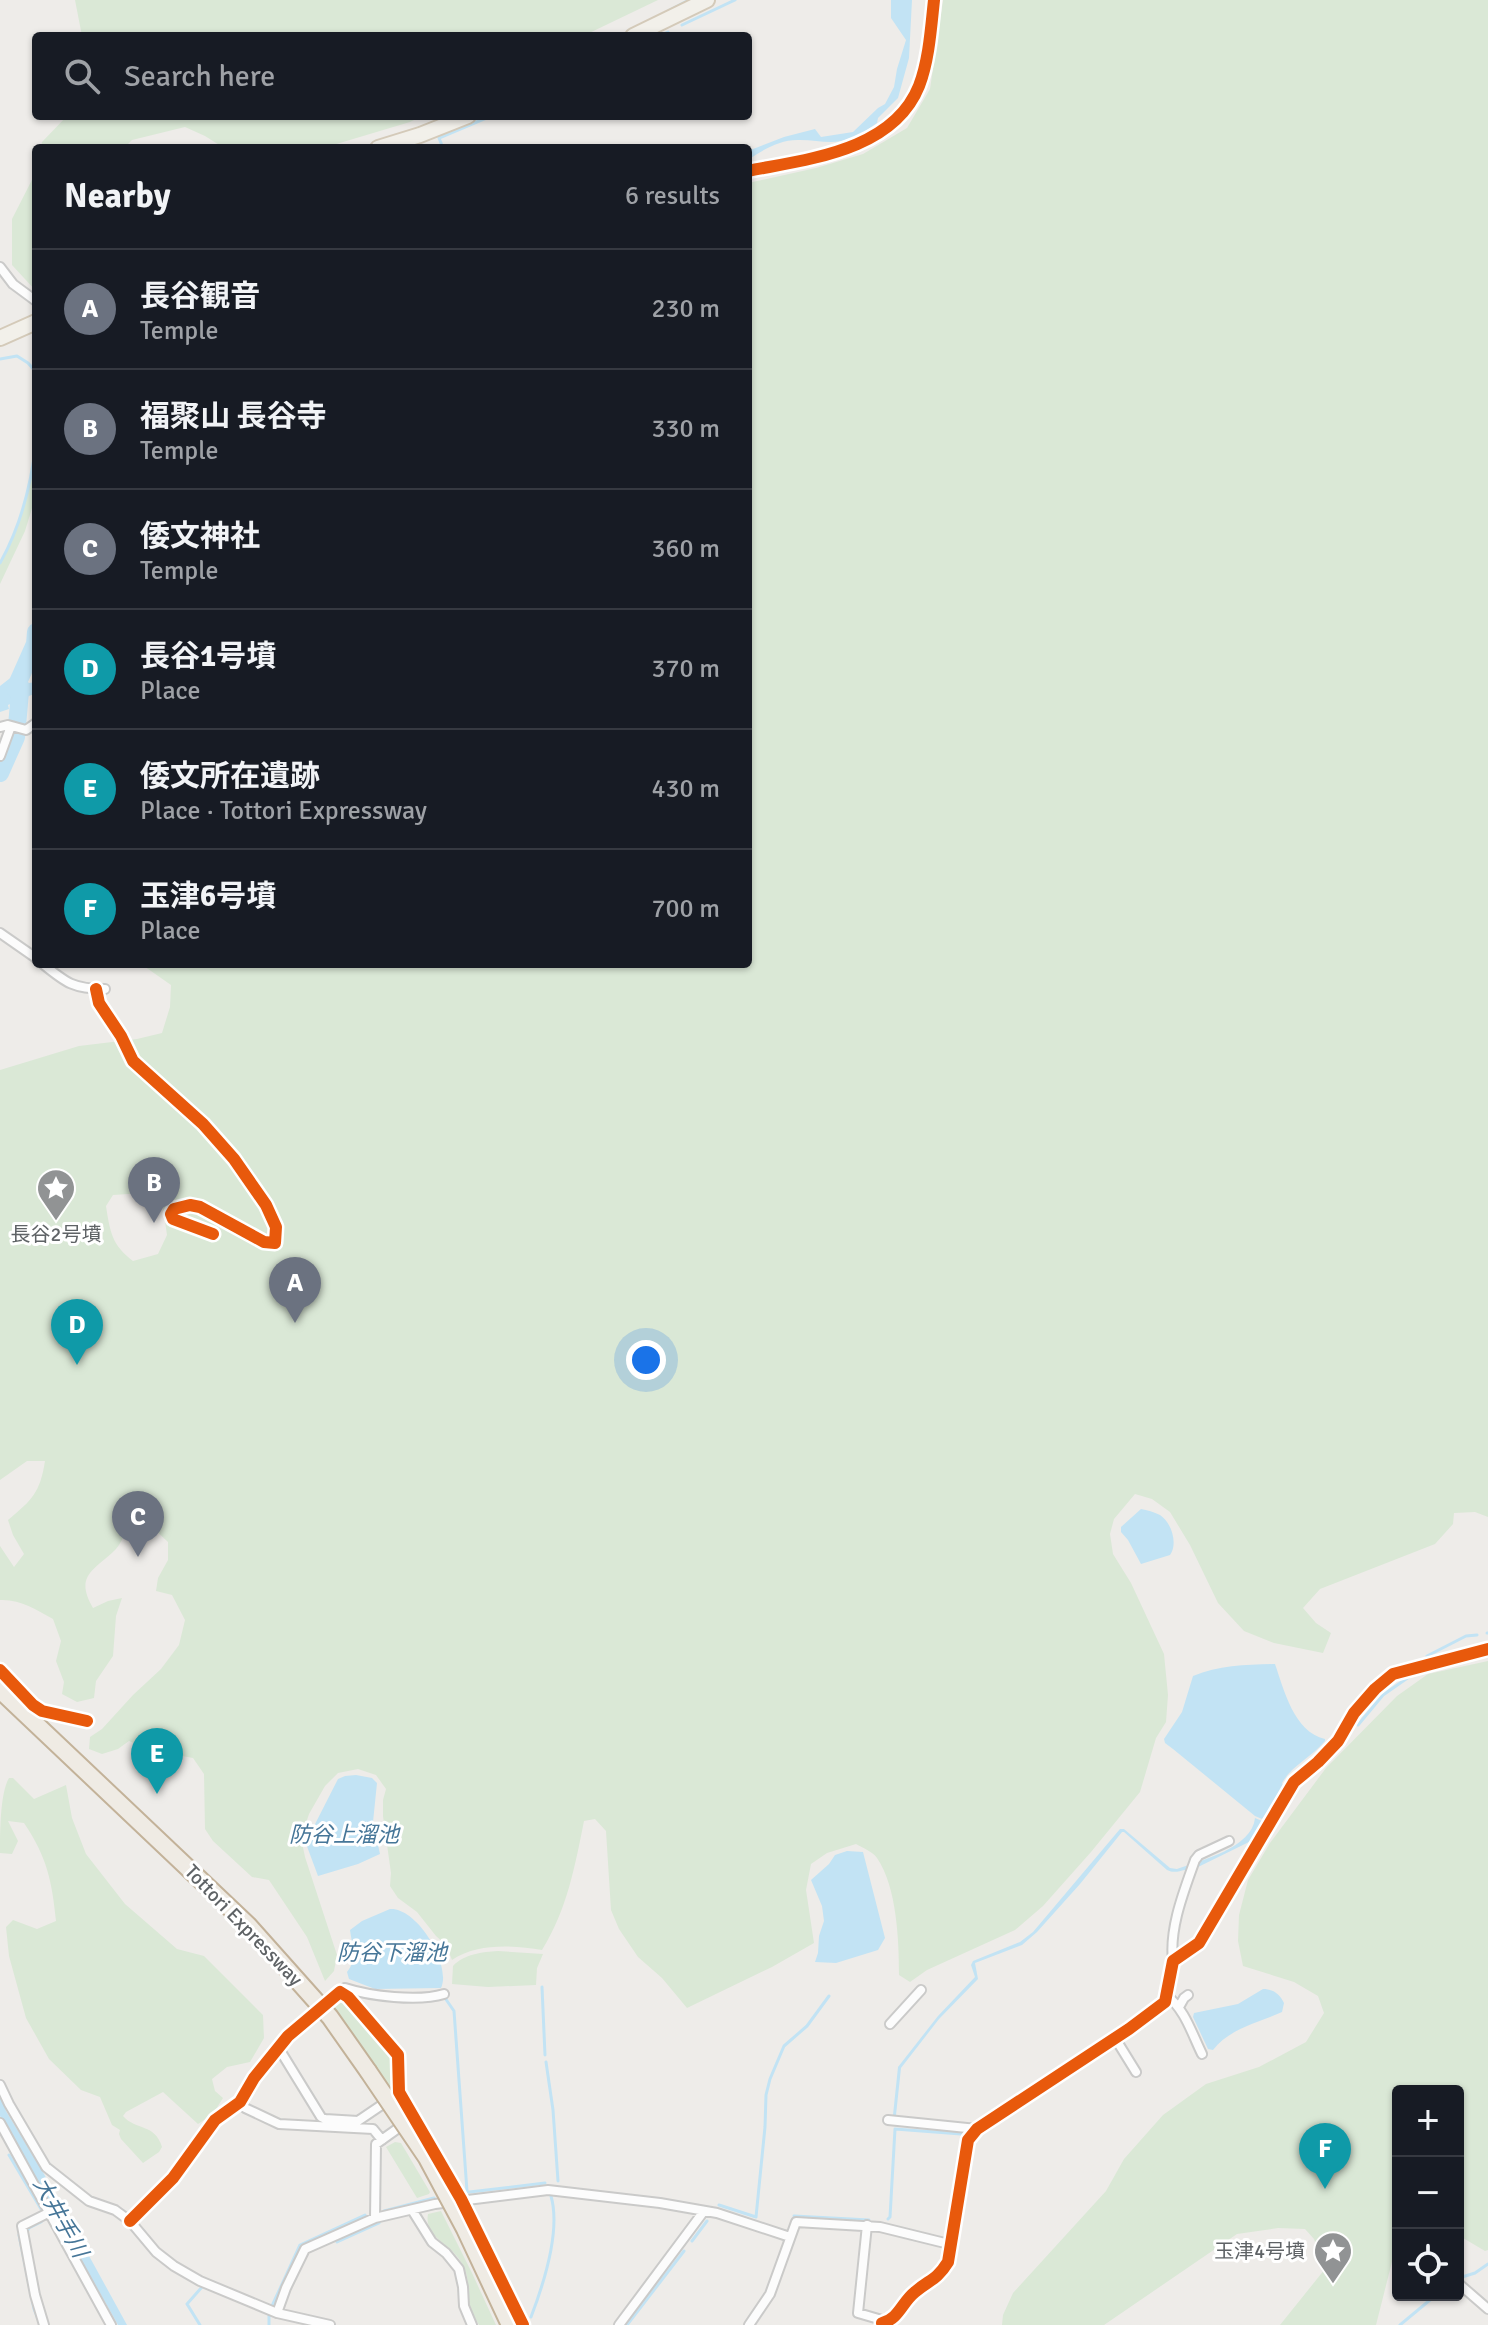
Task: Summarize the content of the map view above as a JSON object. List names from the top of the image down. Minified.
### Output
{"streets":{"highway":["Tottori Expressway"]},"water":["防谷上溜池","防谷下溜池","大井手川"],"places":{"place":["長谷2号墳","玉津4号墳"]},"page":{"search":"Search here","heading":["Nearby","6 results"],"list":[{"mark":"A","name":"長谷観音","note":"Temple","value":"230 m"},{"mark":"B","name":"福聚山 長谷寺","note":"Temple","value":"330 m"},{"mark":"C","name":"倭文神社","note":"Temple","value":"360 m"},{"mark":"D","name":"長谷1号墳","note":"Place","value":"370 m"},{"mark":"E","name":"倭文所在遺跡","note":"Place · Tottori Expressway","value":"430 m"},{"mark":"F","name":"玉津6号墳","note":"Place","value":"700 m"}],"pins":["B","A","D","C","E","F"],"map_buttons":["+","−"]}}
